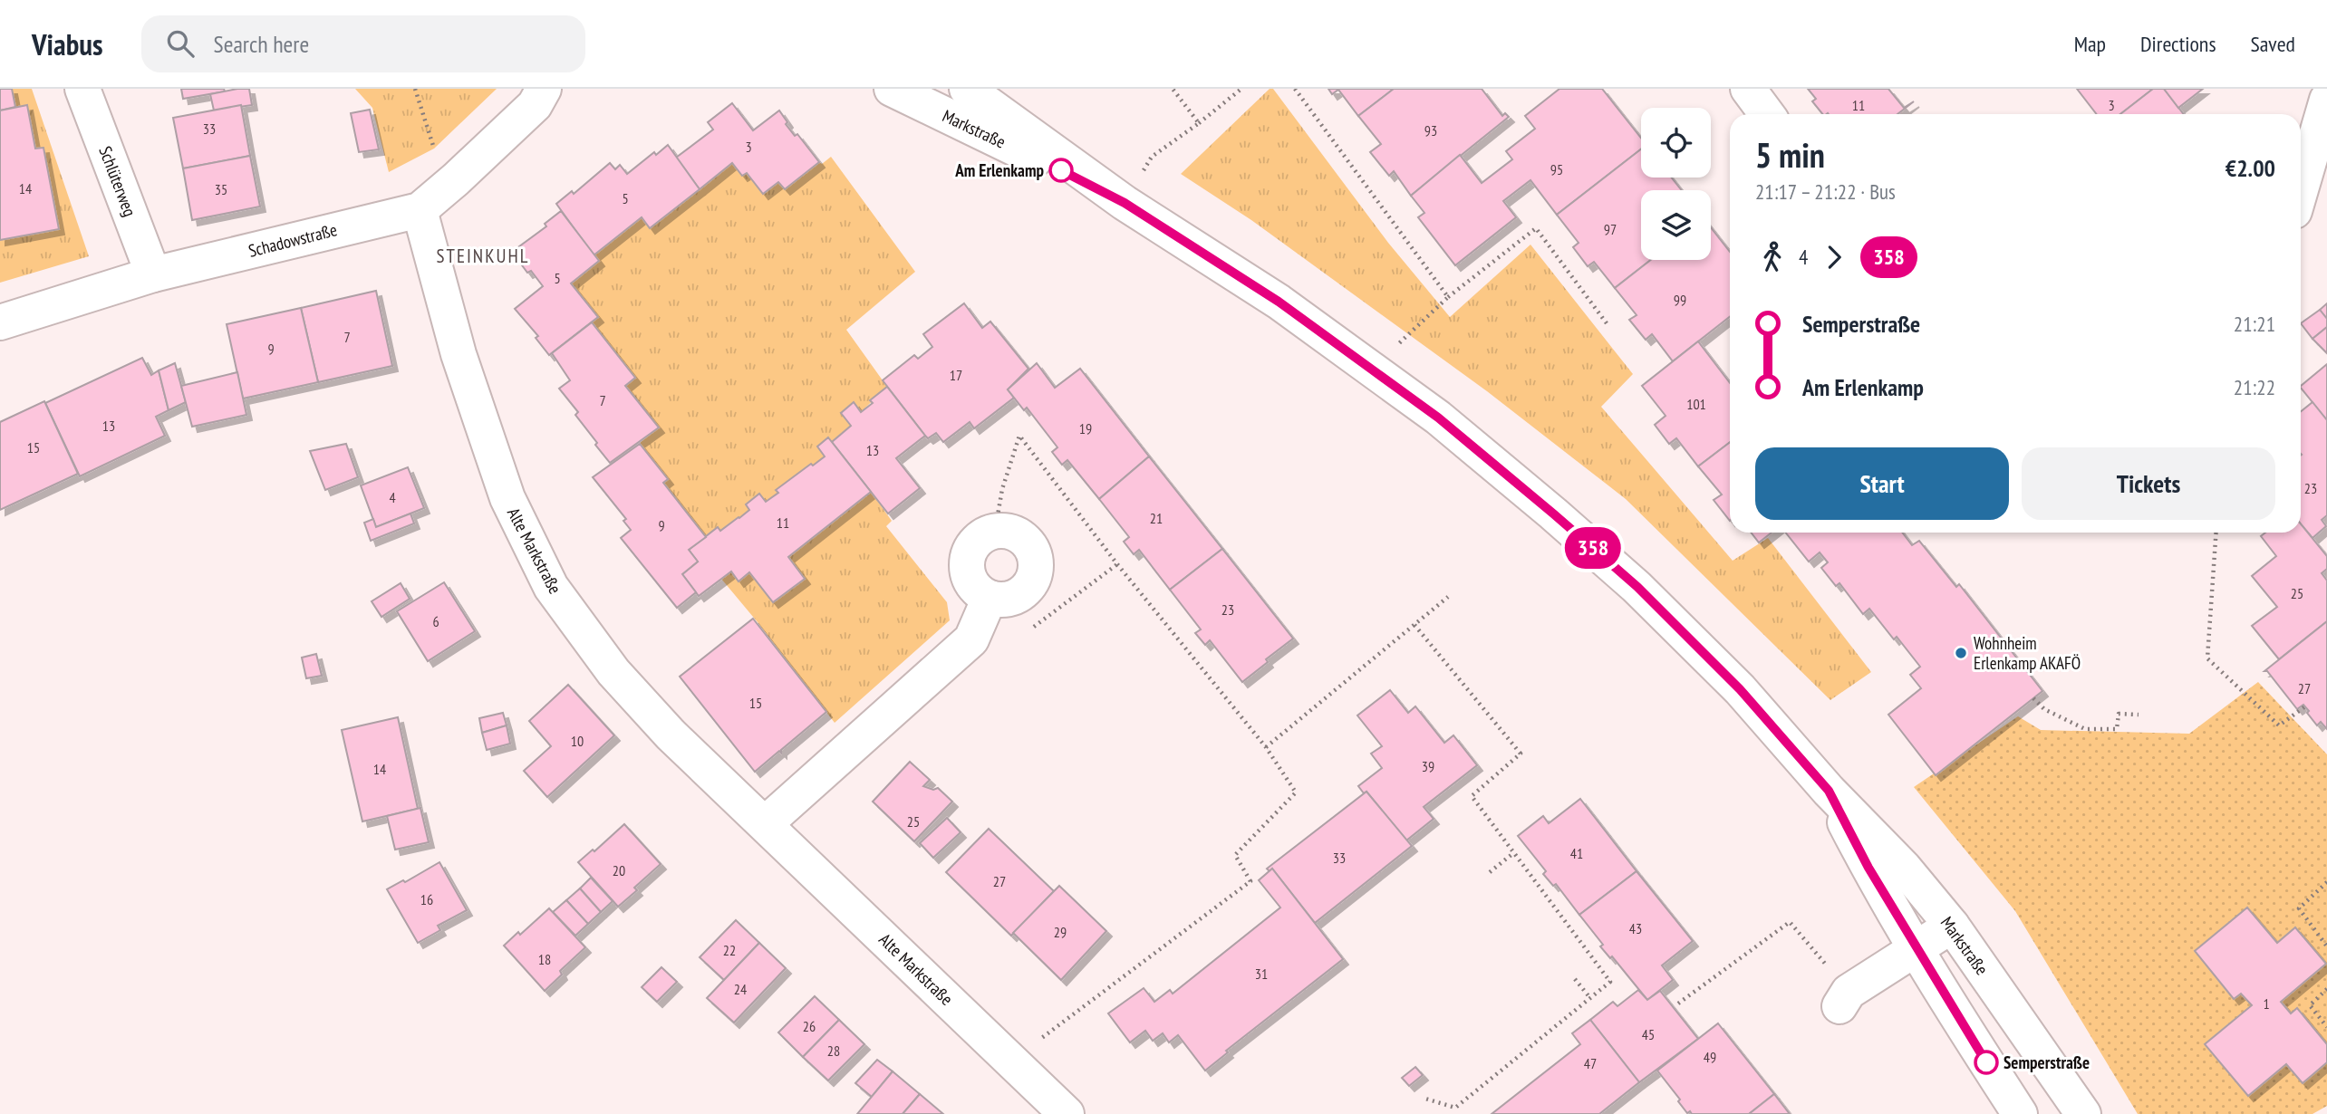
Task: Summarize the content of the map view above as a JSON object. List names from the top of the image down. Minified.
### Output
{"streets":{"street":["Markstraße","Schlüterweg","Schadowstraße","Alte Markstraße"]},"crossings":[["Schlüterweg","Schadowstraße"],["Schadowstraße","Alte Markstraße"]],"districts":["STEINKUHL"],"places":["Am Erlenkamp","Wohnheim Erlenkamp AKAFÖ","Semperstraße"],"lines":["bus line 358"],"house_numbers":["11","3","33","93","3","95","14","35","5","97","5","99","7","9","17","7","101","13","19","15","13","23","4","21","11","9","25","23","6","27","15","10","39","14","25","41","33","20","27","16","43","29","22","18","31","24","1","26","45","28","49","47"],"page":{"header":"Viabus","search":"Search here","nav":["Map","Directions","Saved"],"on_map":"358","heading":["5 min","21:17 – 21:22 · Bus","€2.00"],"legs":["4","358"],"list":[{"name":"Semperstraße","value":"21:21"},{"name":"Am Erlenkamp","value":"21:22"}],"buttons":["Start","Tickets"]}}
